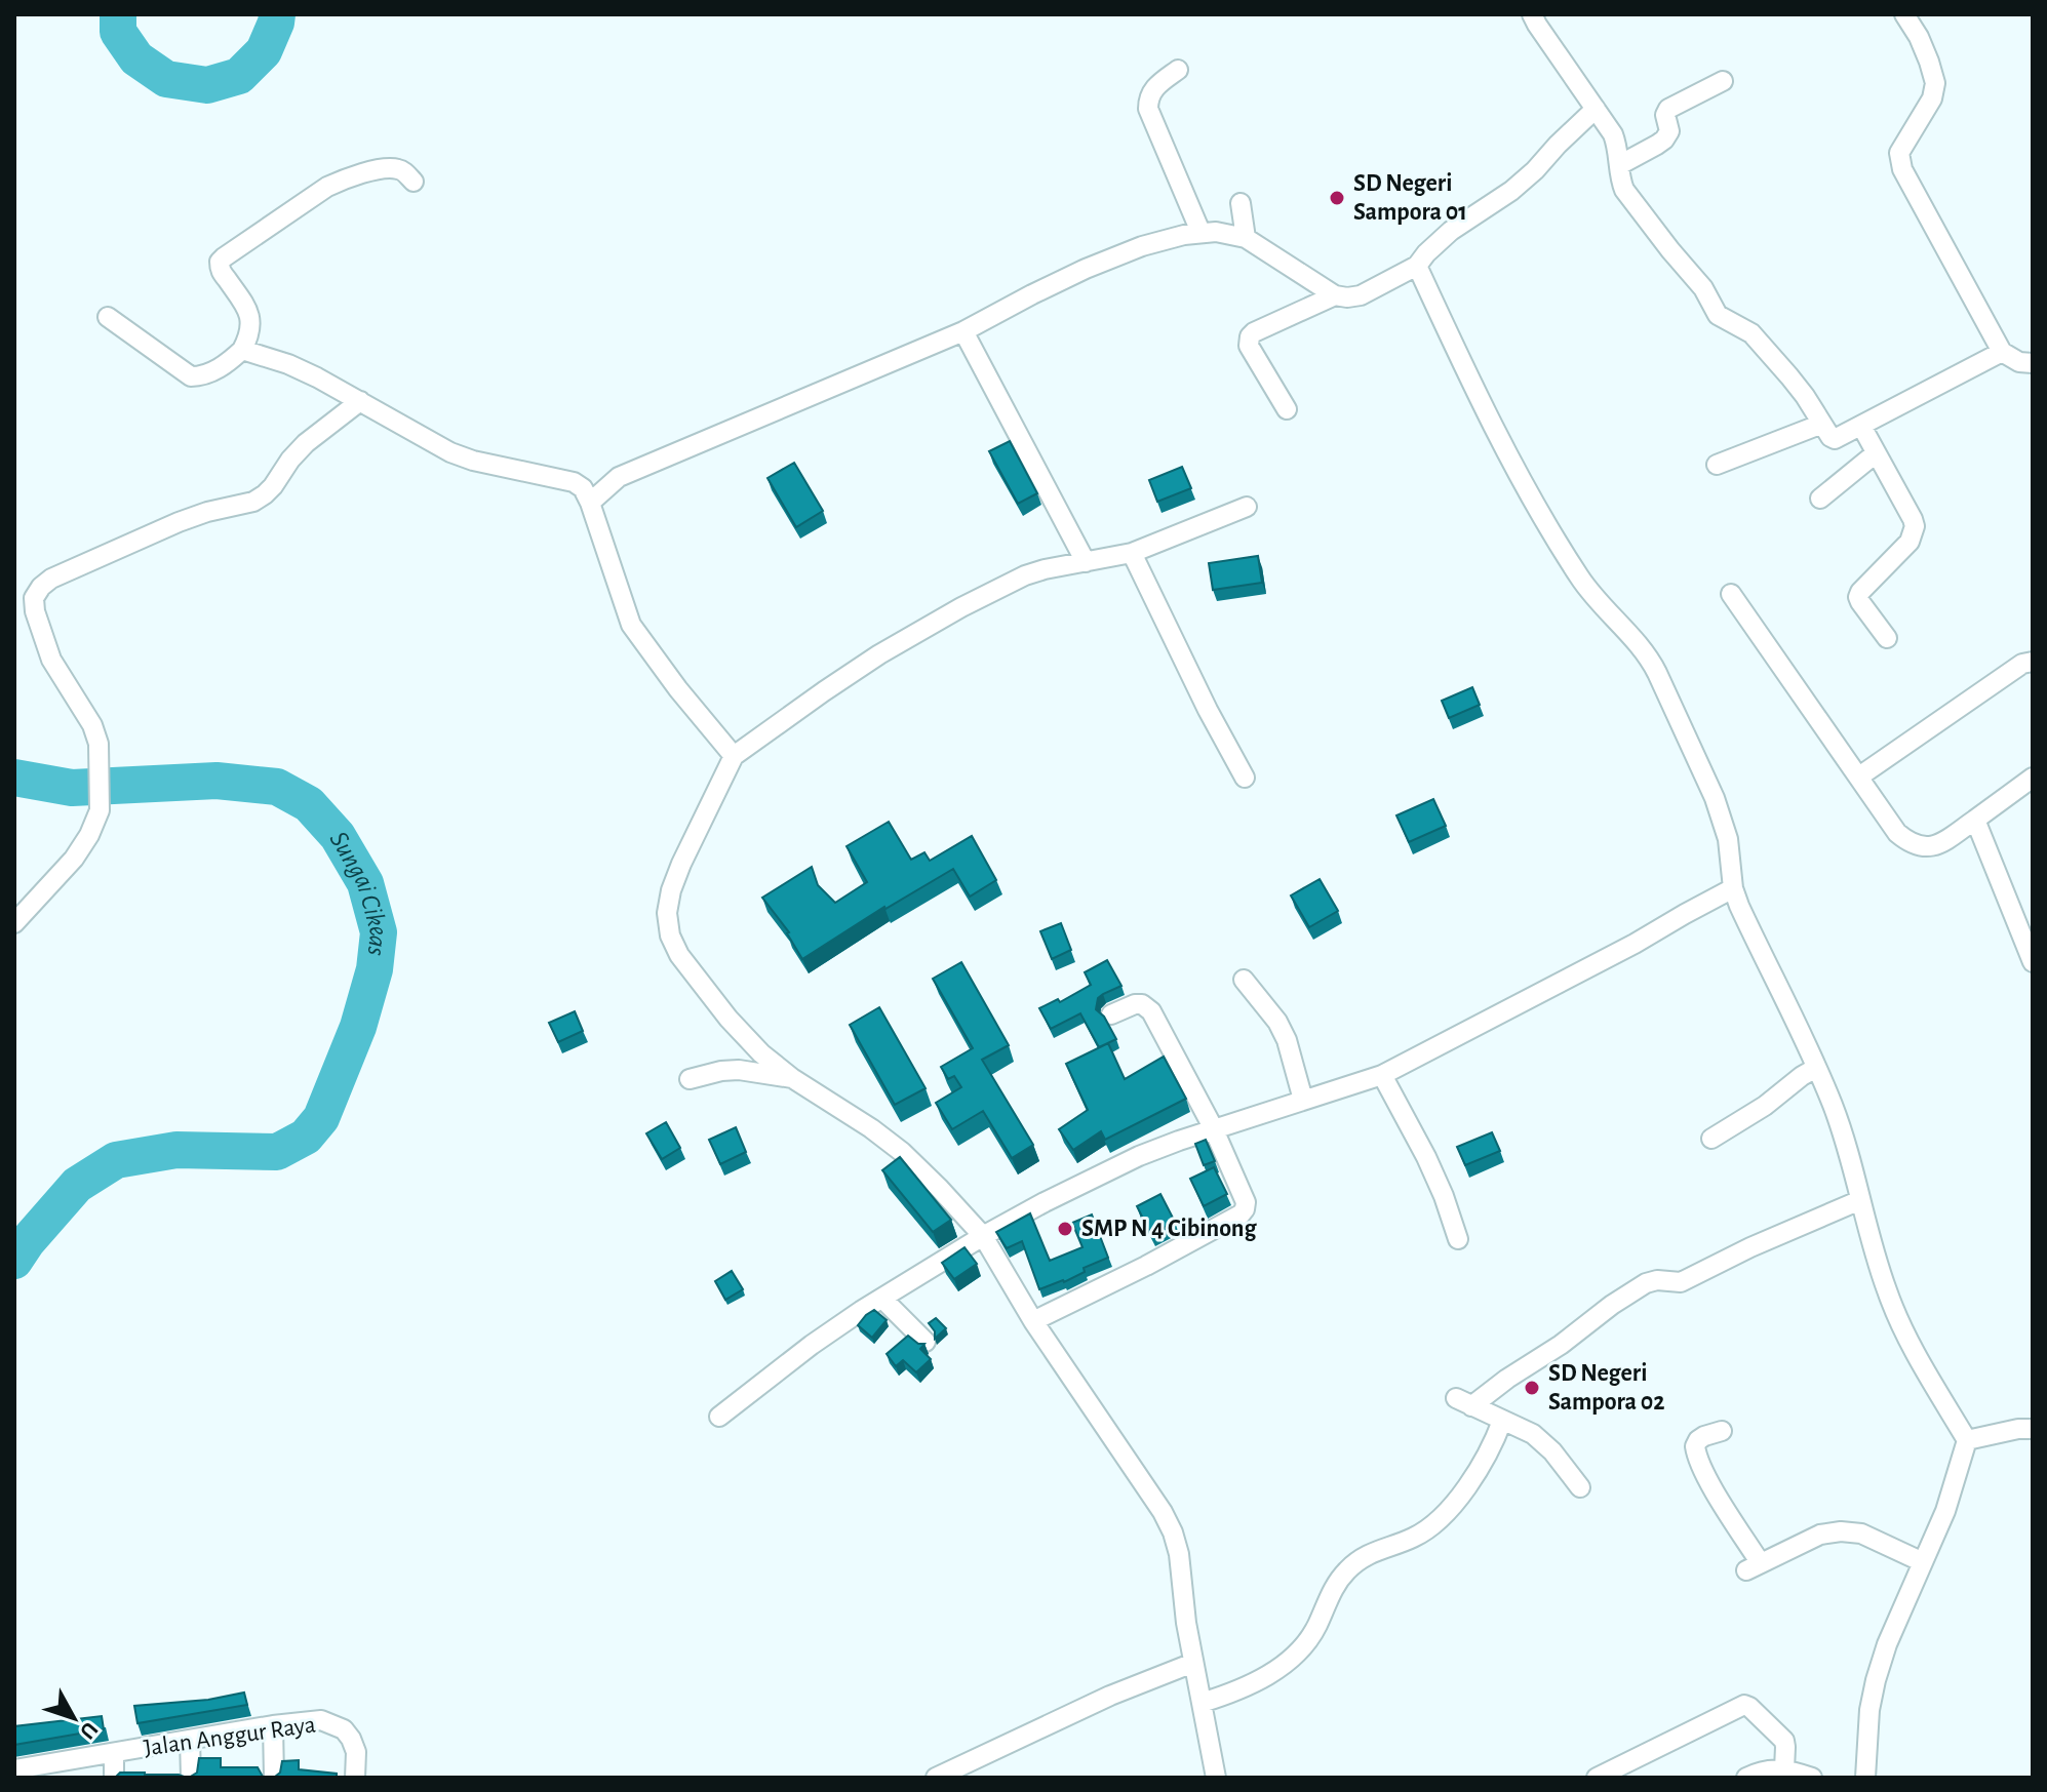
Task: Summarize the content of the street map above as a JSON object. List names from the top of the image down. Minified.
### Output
{"streets":{"street":["Jalan Anggur Raya"]},"water":["Sungai Cikeas"],"places":["SD Negeri Sampora 01","SMP N 4 Cibinong","SD Negeri Sampora 02"],"north":"bottom right"}
